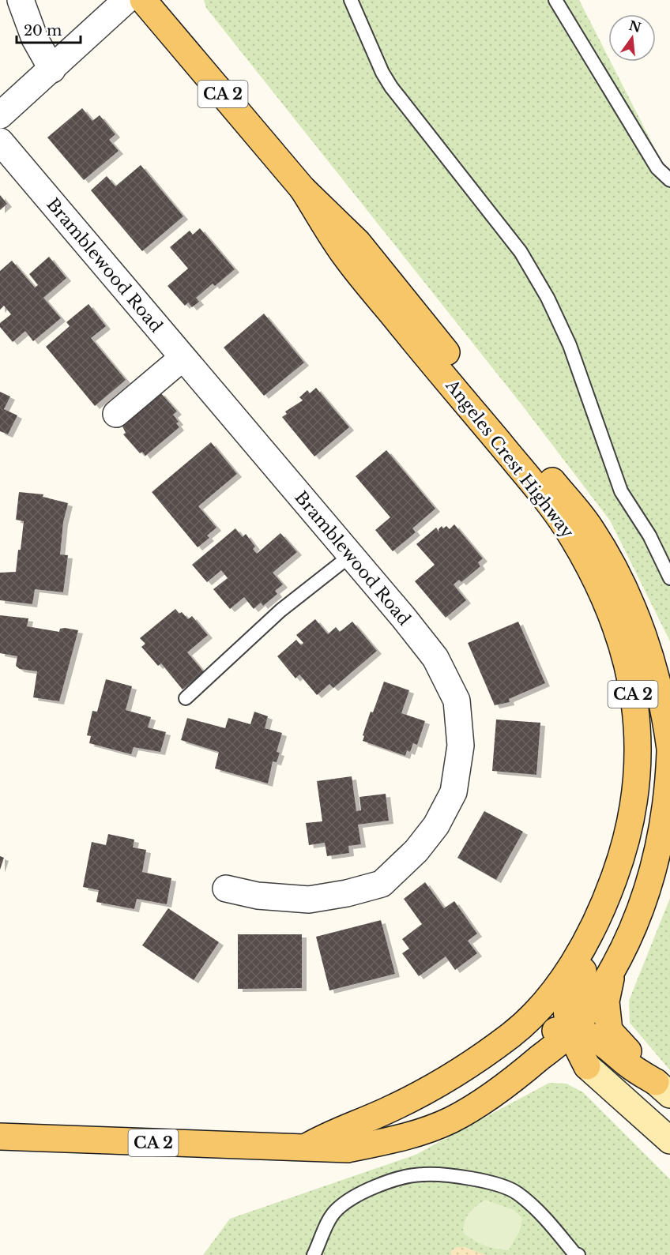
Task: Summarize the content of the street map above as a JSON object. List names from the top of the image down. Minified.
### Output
{"streets":{"main road":["CA 2","Angeles Crest Highway"],"street":["Bramblewood Road"]},"scale_bar":"20 m","north":"top"}
